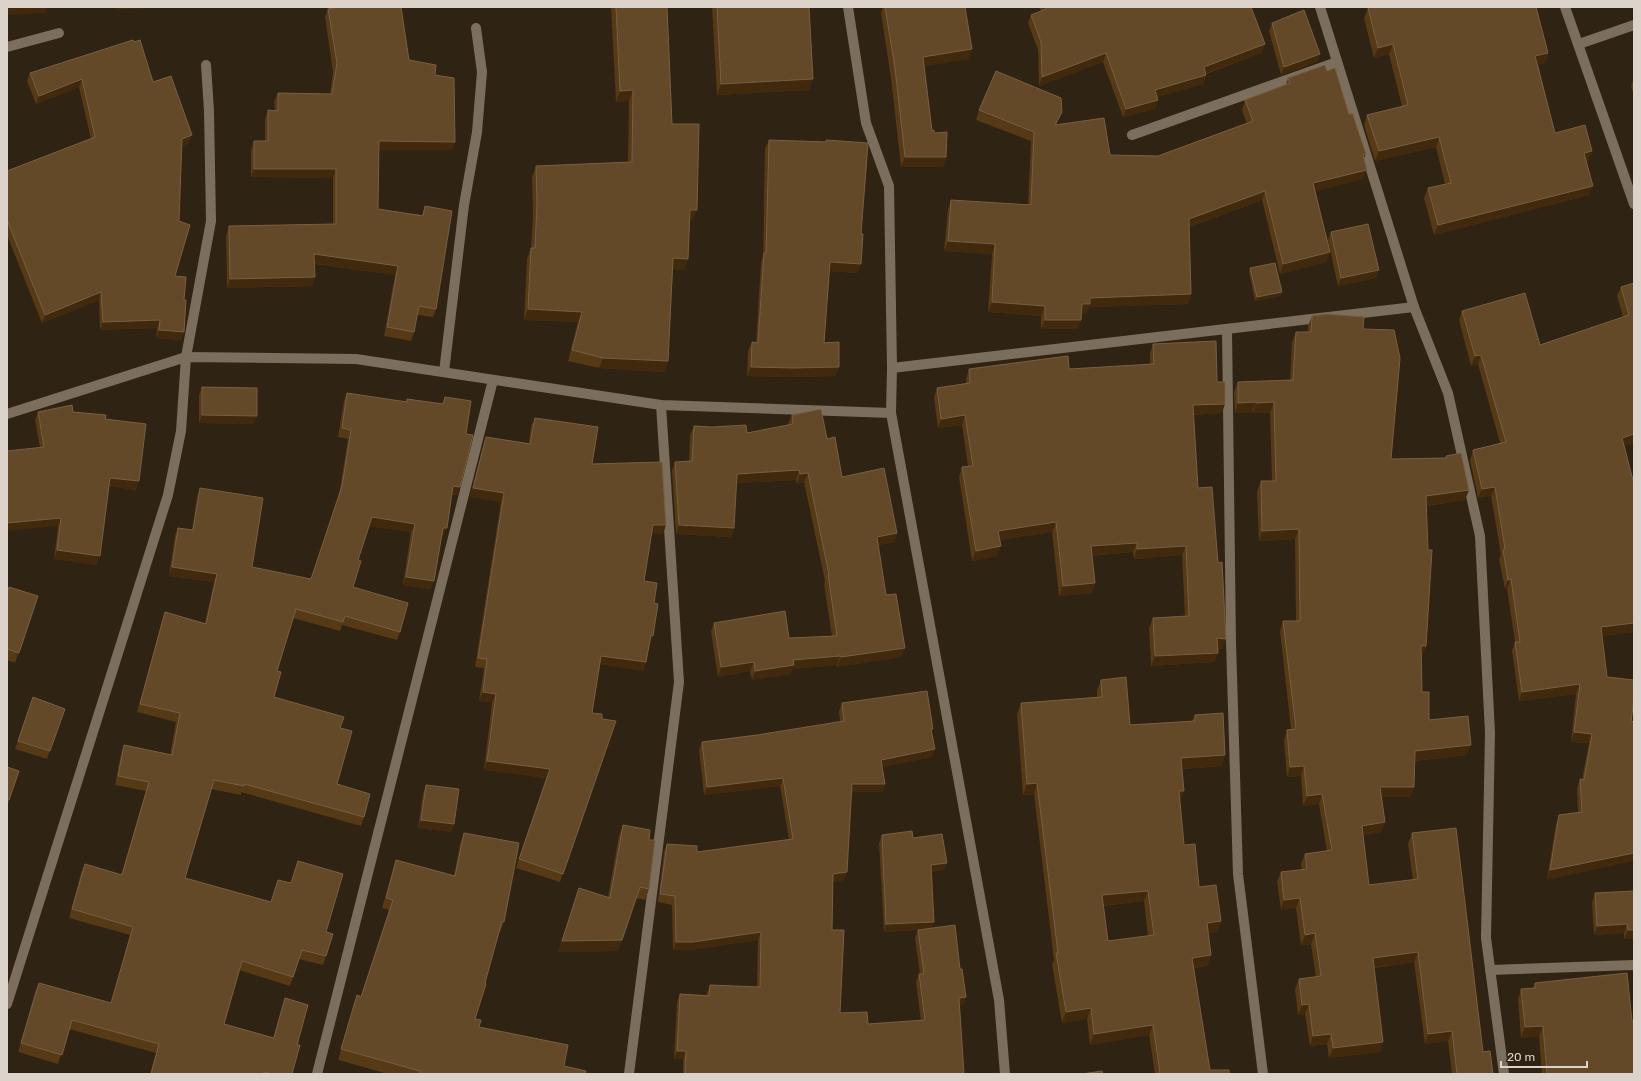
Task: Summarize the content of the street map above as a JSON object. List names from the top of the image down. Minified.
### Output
{"scale_bar":"20 m"}
